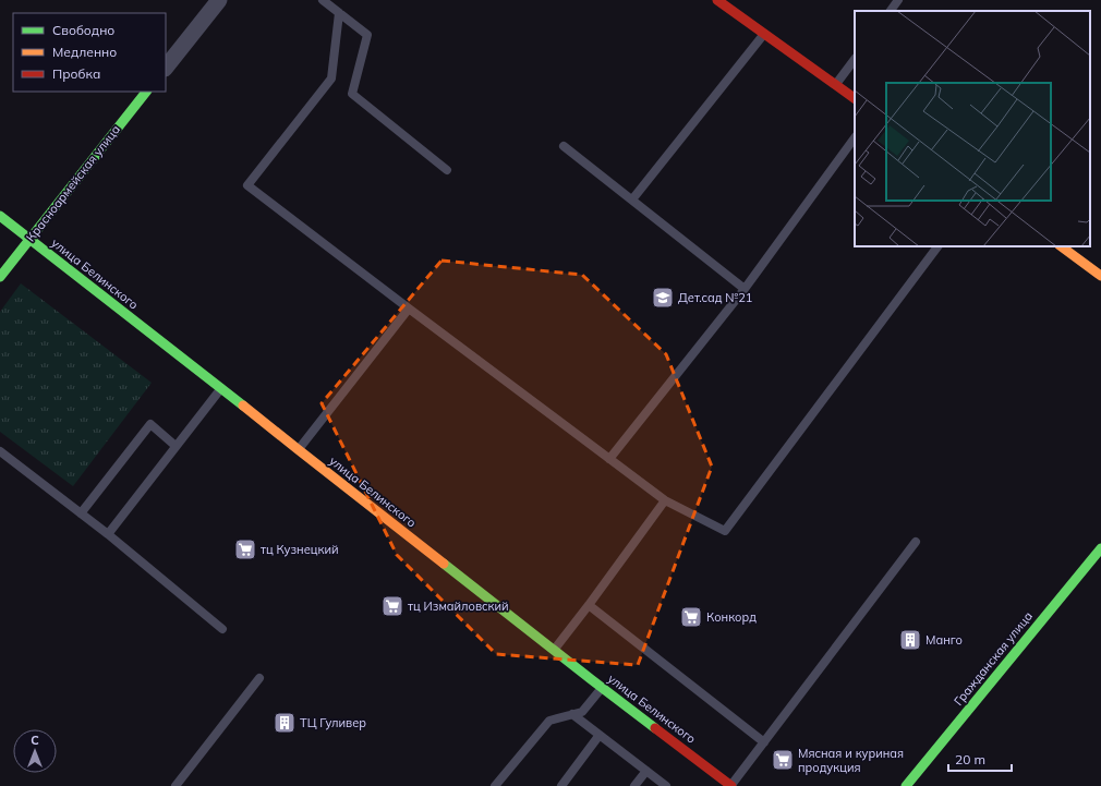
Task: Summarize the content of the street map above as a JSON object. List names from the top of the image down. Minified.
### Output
{"streets":{"street":["Красноармейская улица","улица Белинского","Гражданская улица"]},"crossings":[["Красноармейская улица","улица Белинского"]],"places":{"school or university":["Дет.сад №21"],"supermarket":["тц Кузнецкий","тц Измайловский","Конкорд","Мясная и куриная продукция"],"building":["Манго","ТЦ Гуливер"]},"legend":["Свободно","Медленно","Пробка"],"scale_bar":"20 m","north":"top"}
